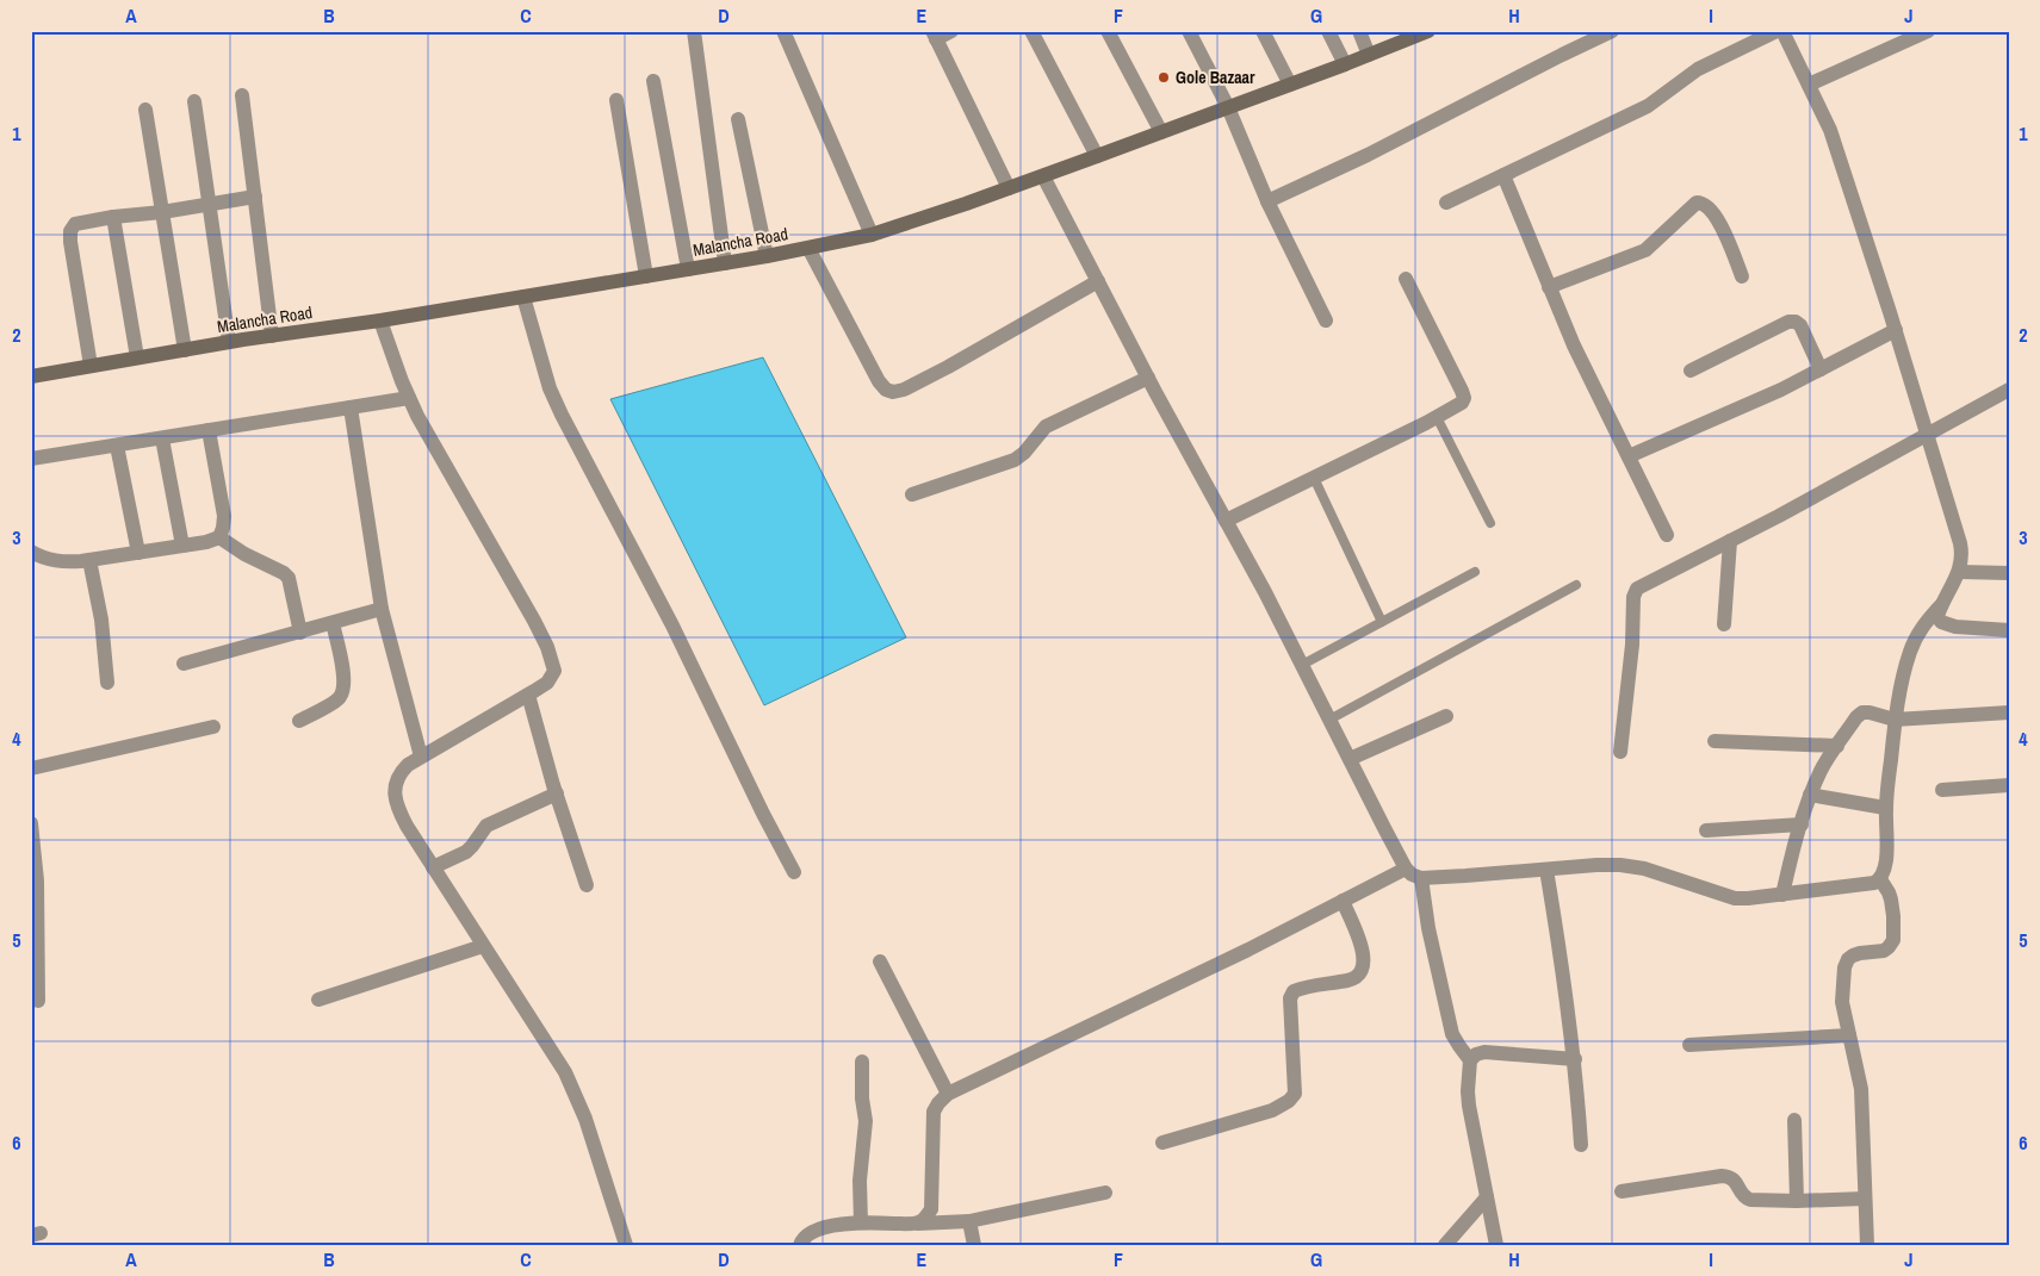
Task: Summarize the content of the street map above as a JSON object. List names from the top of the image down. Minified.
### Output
{"streets":{"main road":["Malancha Road"]},"places":["Gole Bazaar"],"grid":{"columns":["A","B","C","D","E","F","G","H","I","J"],"rows":["1","2","3","4","5","6"]}}
